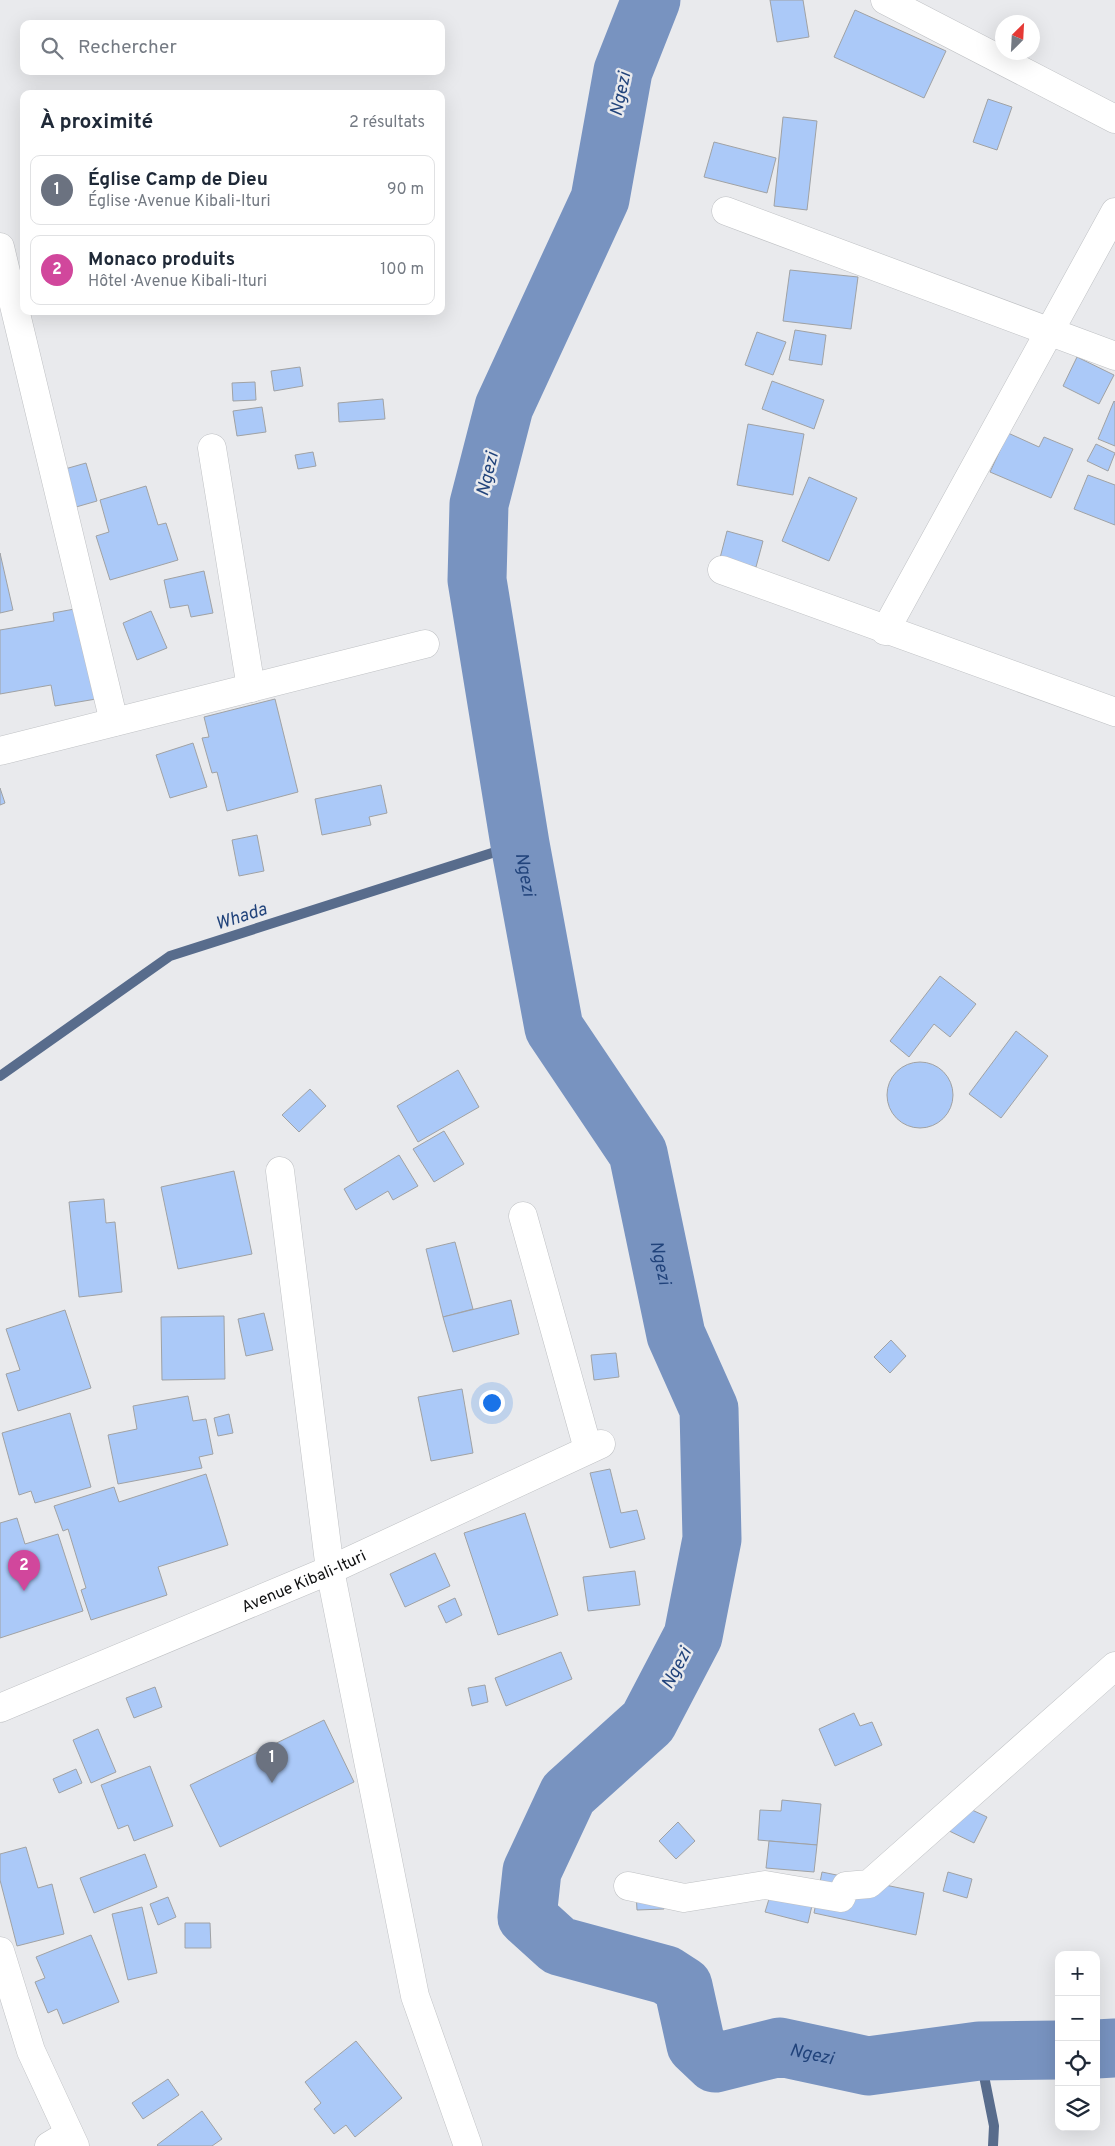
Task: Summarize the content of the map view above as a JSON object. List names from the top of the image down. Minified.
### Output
{"streets":{"street":["Avenue Kibali-Ituri"]},"water":["Ngezi","Whada"],"north":"top right","page":{"search":"Rechercher","heading":["À proximité","2 résultats"],"list":[{"mark":"1","name":"Église Camp de Dieu","note":"Église · Avenue Kibali-Ituri","value":"90 m"},{"mark":"2","name":"Monaco produits","note":"Hôtel · Avenue Kibali-Ituri","value":"100 m"}],"pins":["2","1"],"map_buttons":["+","−"]}}
